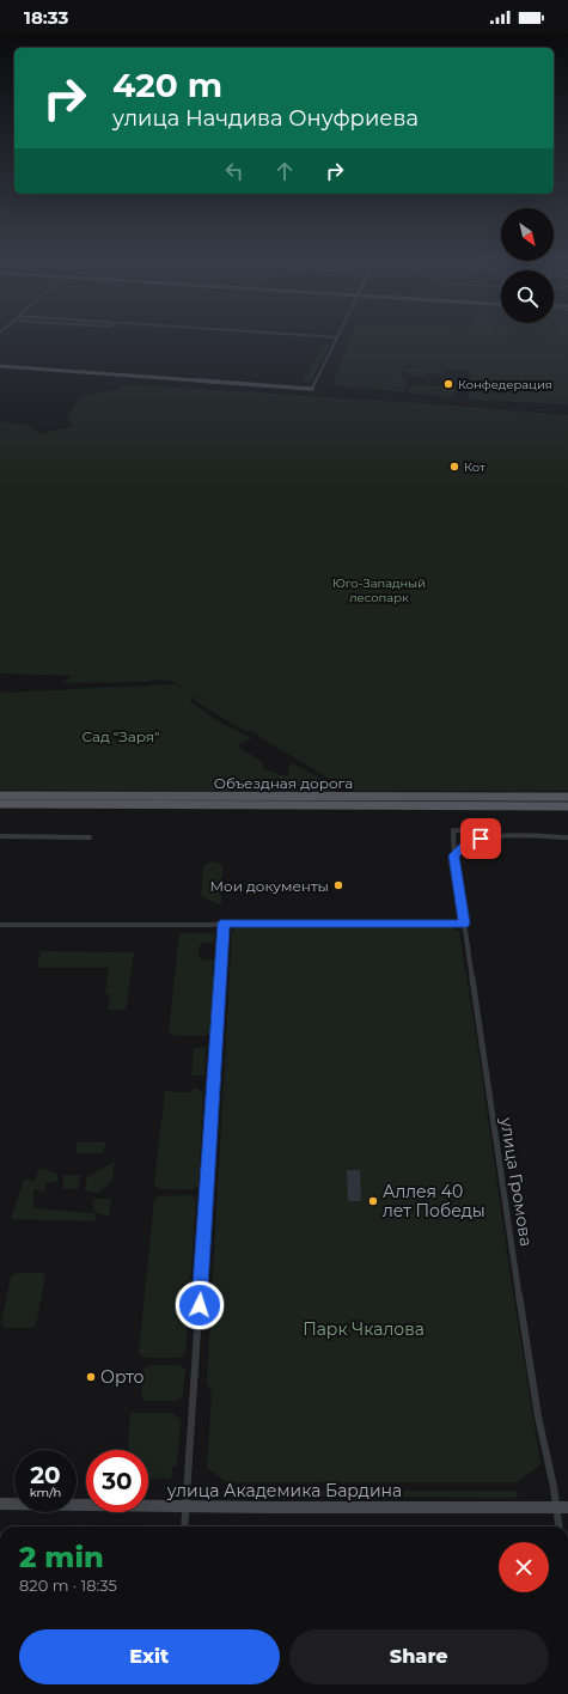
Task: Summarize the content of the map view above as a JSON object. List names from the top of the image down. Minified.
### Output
{"streets":{"main road":["Объездная дорога"],"street":["улица Громова","улица Академика Бардина"]},"crossings":[["улица Громова","улица Академика Бардина"]],"parks":["Юго-Западный лесопарк","Сад \"Заря\"","Парк Чкалова"],"places":["Конфедерация","Кот","Мои документы","Аллея 40 лет Победы","Орто"],"north":"bottom right","page":{"status":"18:33","turn":["420 m","улица Начдива Онуфриева"],"speed":"20 km/h","limit":"30","heading":["2 min","820 m · 18:35"],"buttons":["Exit","Share"]}}
